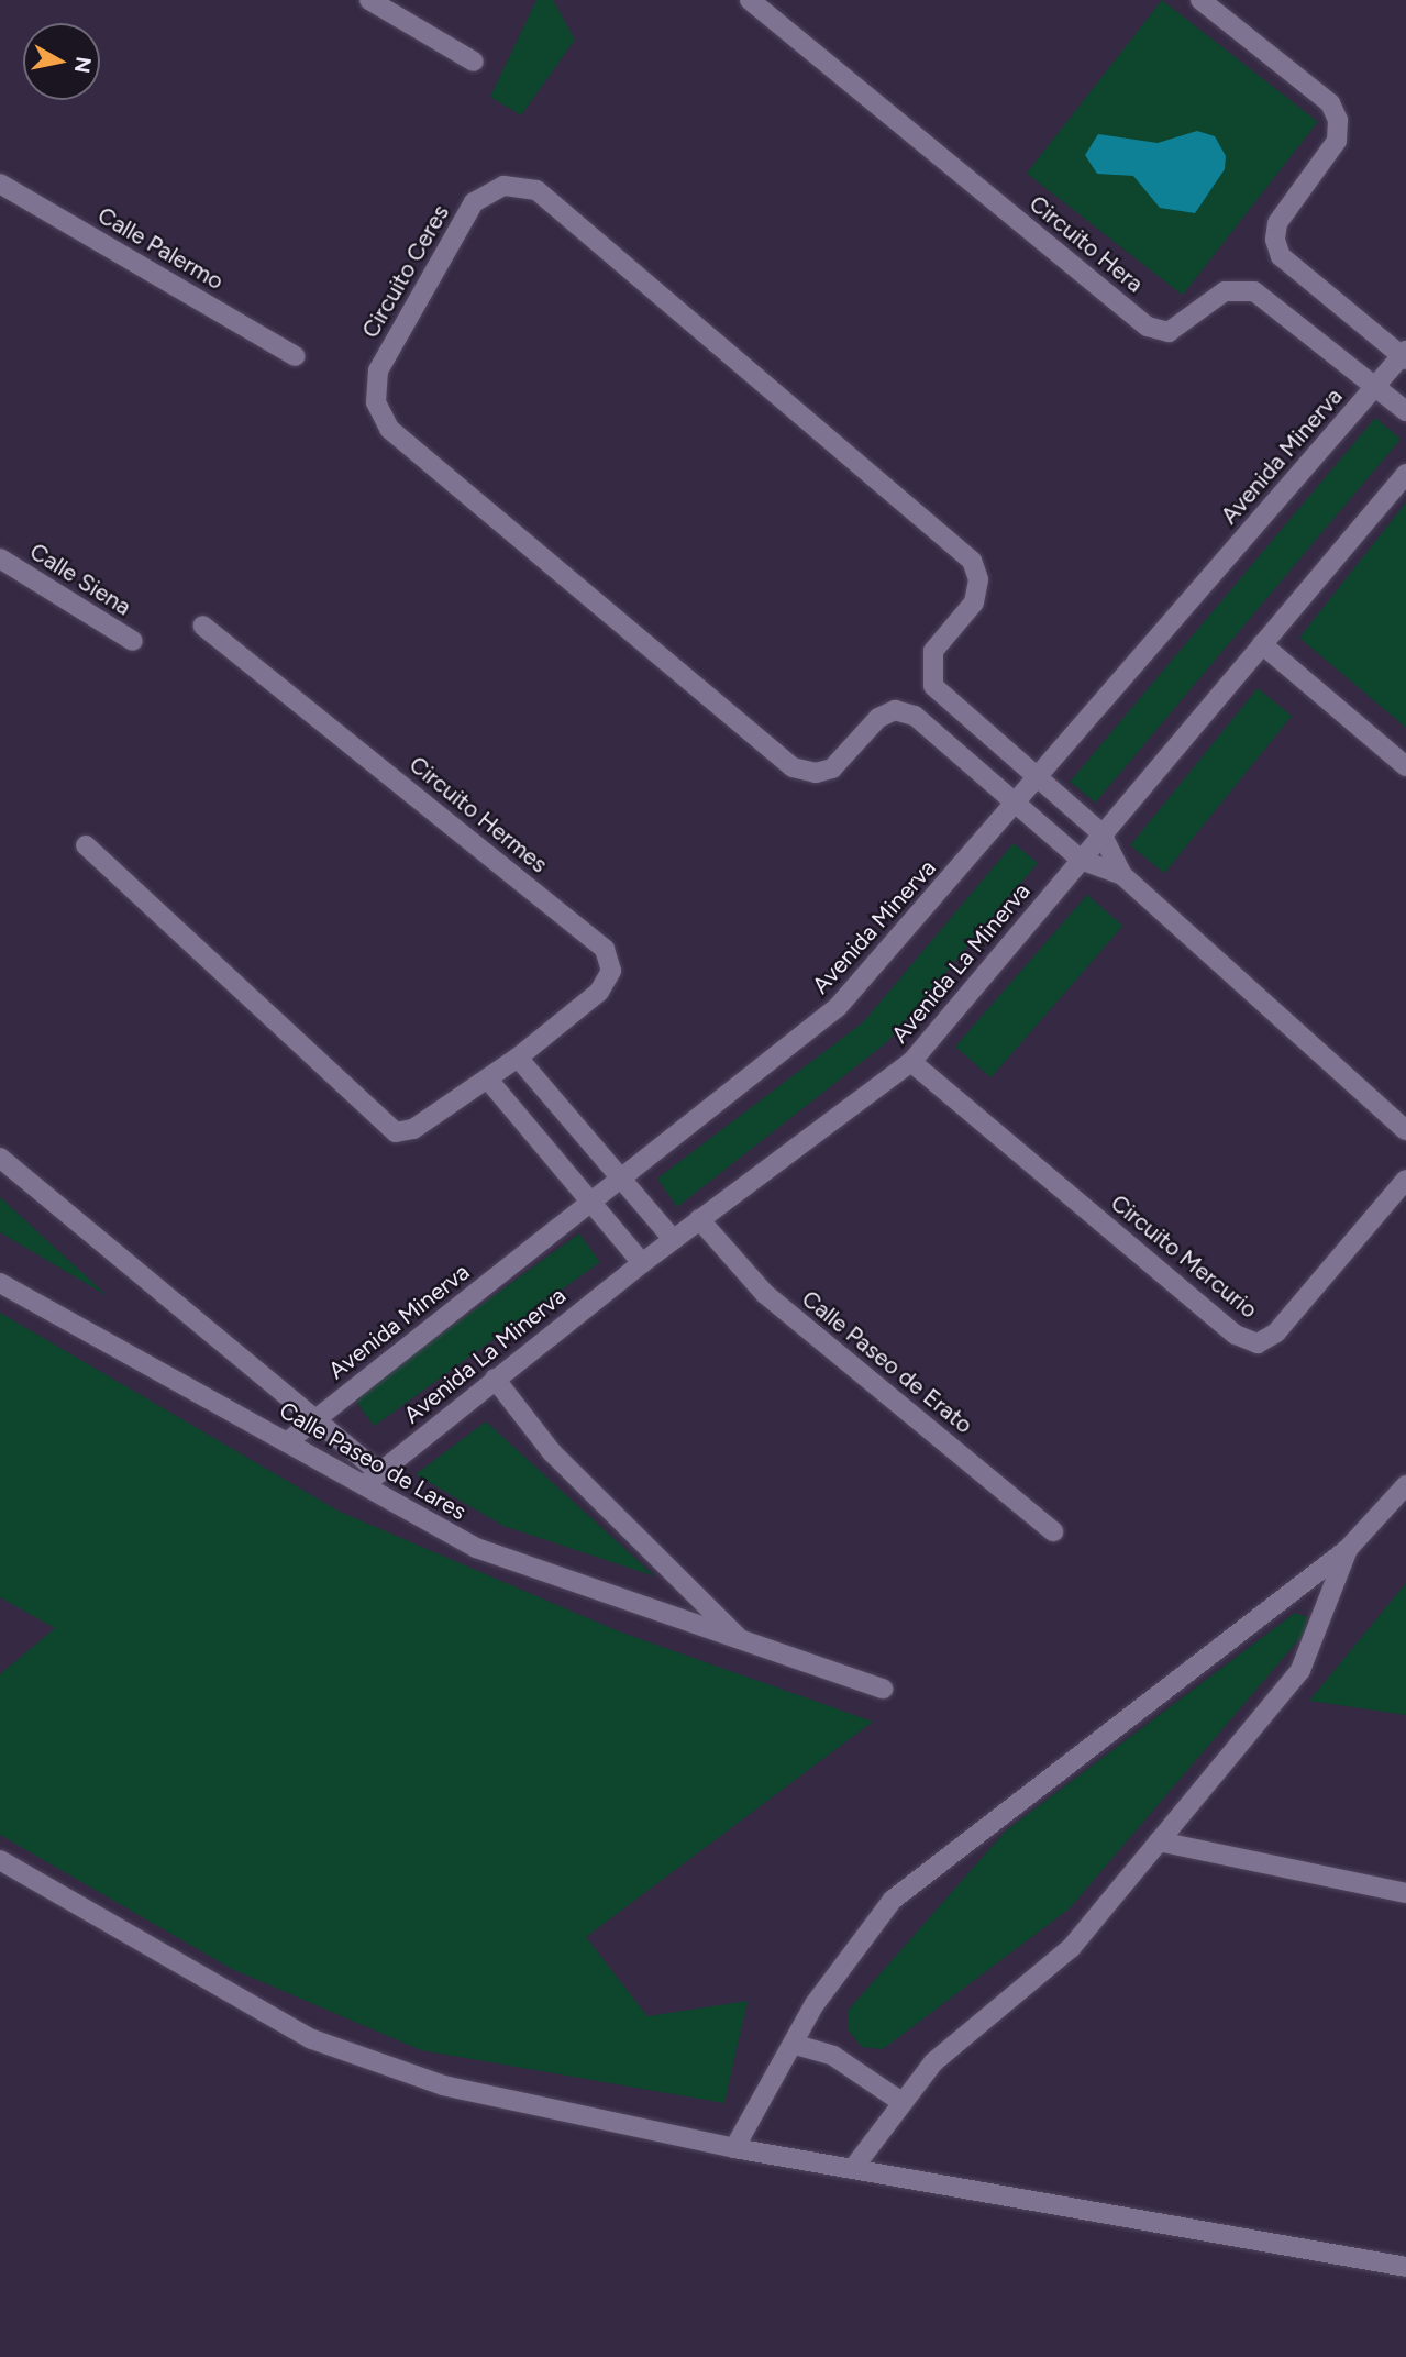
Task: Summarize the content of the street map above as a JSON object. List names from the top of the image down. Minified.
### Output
{"streets":{"street":["Circuito Hera","Calle Palermo","Circuito Ceres","Avenida Minerva","Calle Siena","Circuito Hermes","Avenida La Minerva","Circuito Mercurio","Calle Paseo de Erato","Calle Paseo de Lares"]},"crossings":[["Circuito Hera","Avenida Minerva"],["Circuito Ceres","Avenida Minerva"],["Avenida Minerva","Calle Paseo de Lares"],["Avenida La Minerva","Circuito Mercurio"],["Avenida La Minerva","Calle Paseo de Erato"],["Avenida La Minerva","Calle Paseo de Lares"]],"north":"right"}
